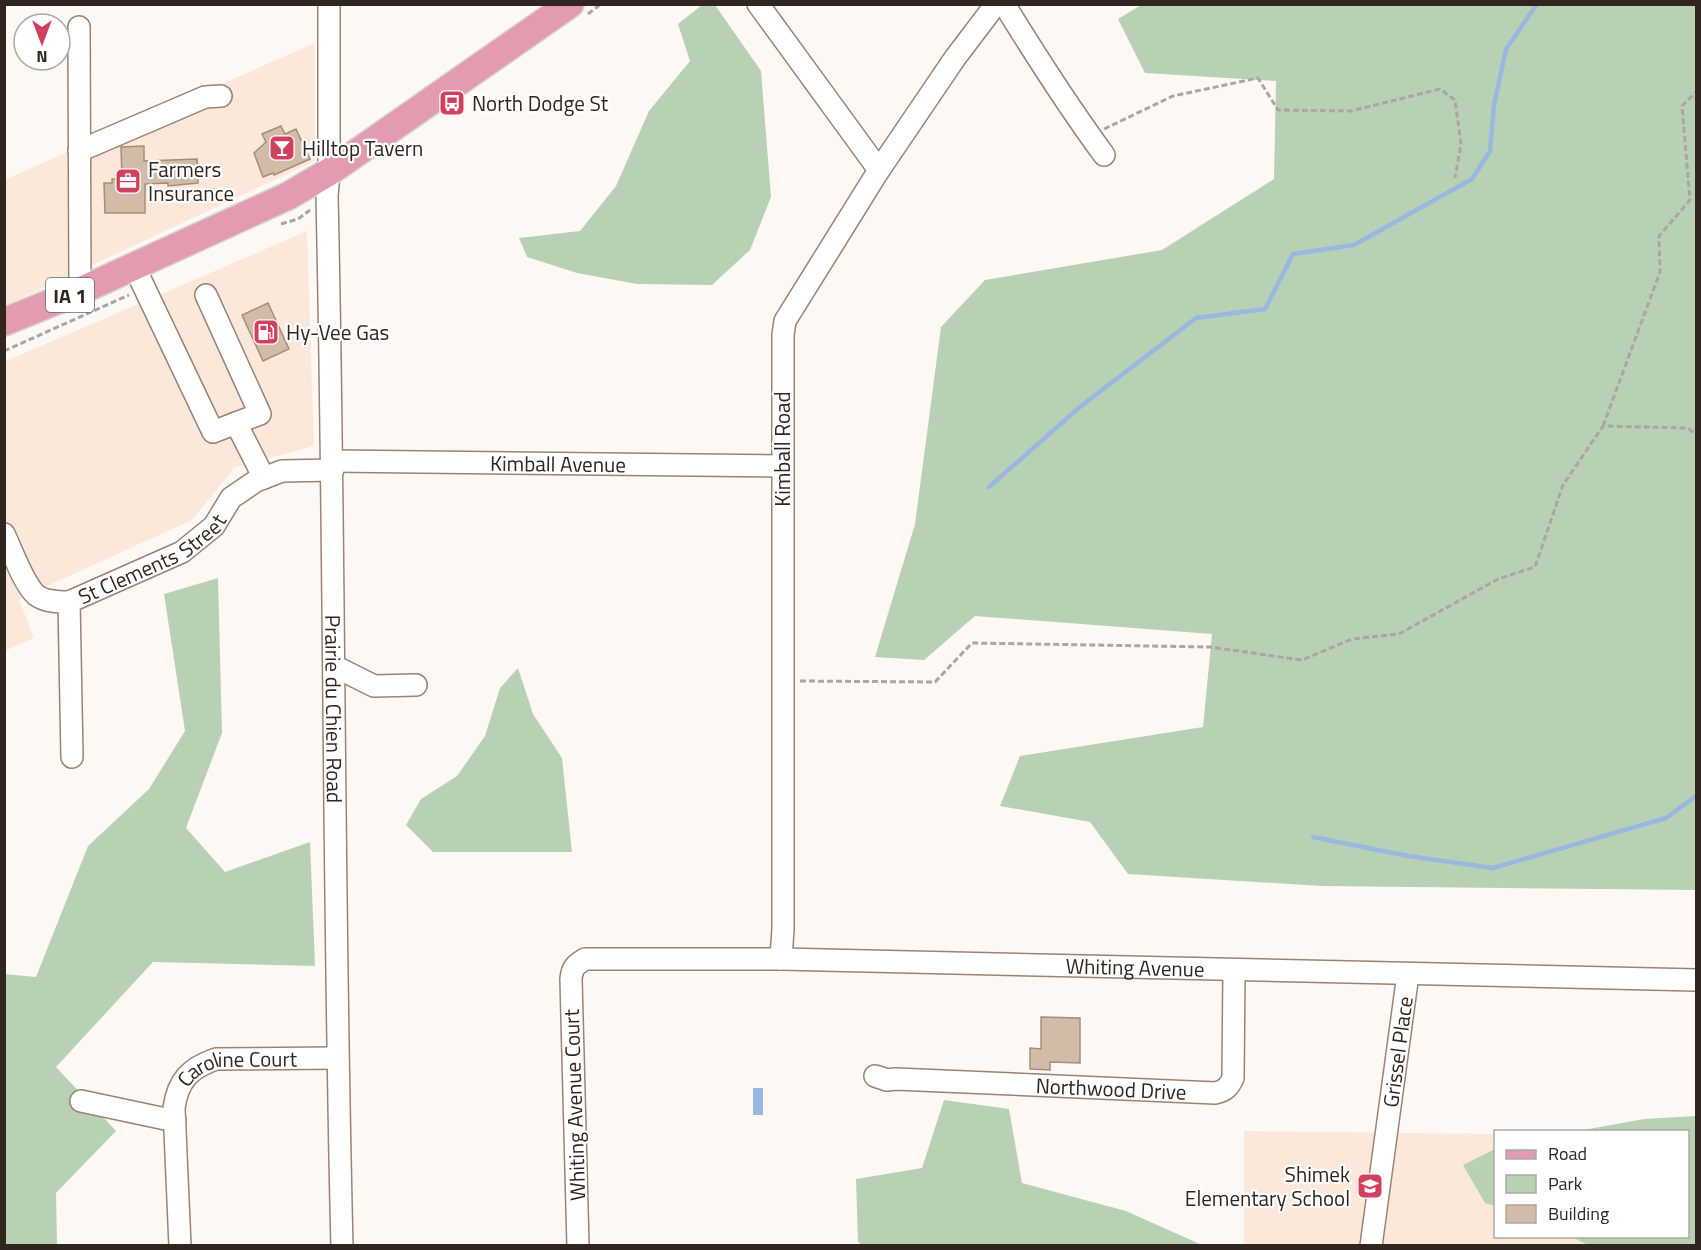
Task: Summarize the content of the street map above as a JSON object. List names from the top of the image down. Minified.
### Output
{"streets":{"main road":["IA 1"],"street":["Kimball Road","Kimball Avenue","St Clements Street","Prairie du Chien Road","Whiting Avenue","Grissel Place","Caroline Court","Northwood Drive","Whiting Avenue Court"]},"crossings":[["IA 1","Prairie du Chien Road"],["Kimball Road","Kimball Avenue"],["Kimball Road","Whiting Avenue"],["Kimball Avenue","St Clements Street"],["Kimball Avenue","Prairie du Chien Road"],["St Clements Street","Prairie du Chien Road"],["Prairie du Chien Road","Caroline Court"],["Whiting Avenue","Grissel Place"],["Whiting Avenue","Northwood Drive"],["Whiting Avenue","Whiting Avenue Court"]],"places":{"bus stop":["North Dodge St"],"bar":["Hilltop Tavern"],"office":["Farmers Insurance"],"fuel station":["Hy-Vee Gas"],"school or university":["Shimek Elementary School"]},"legend":["Road","Park","Building"],"north":"bottom"}
